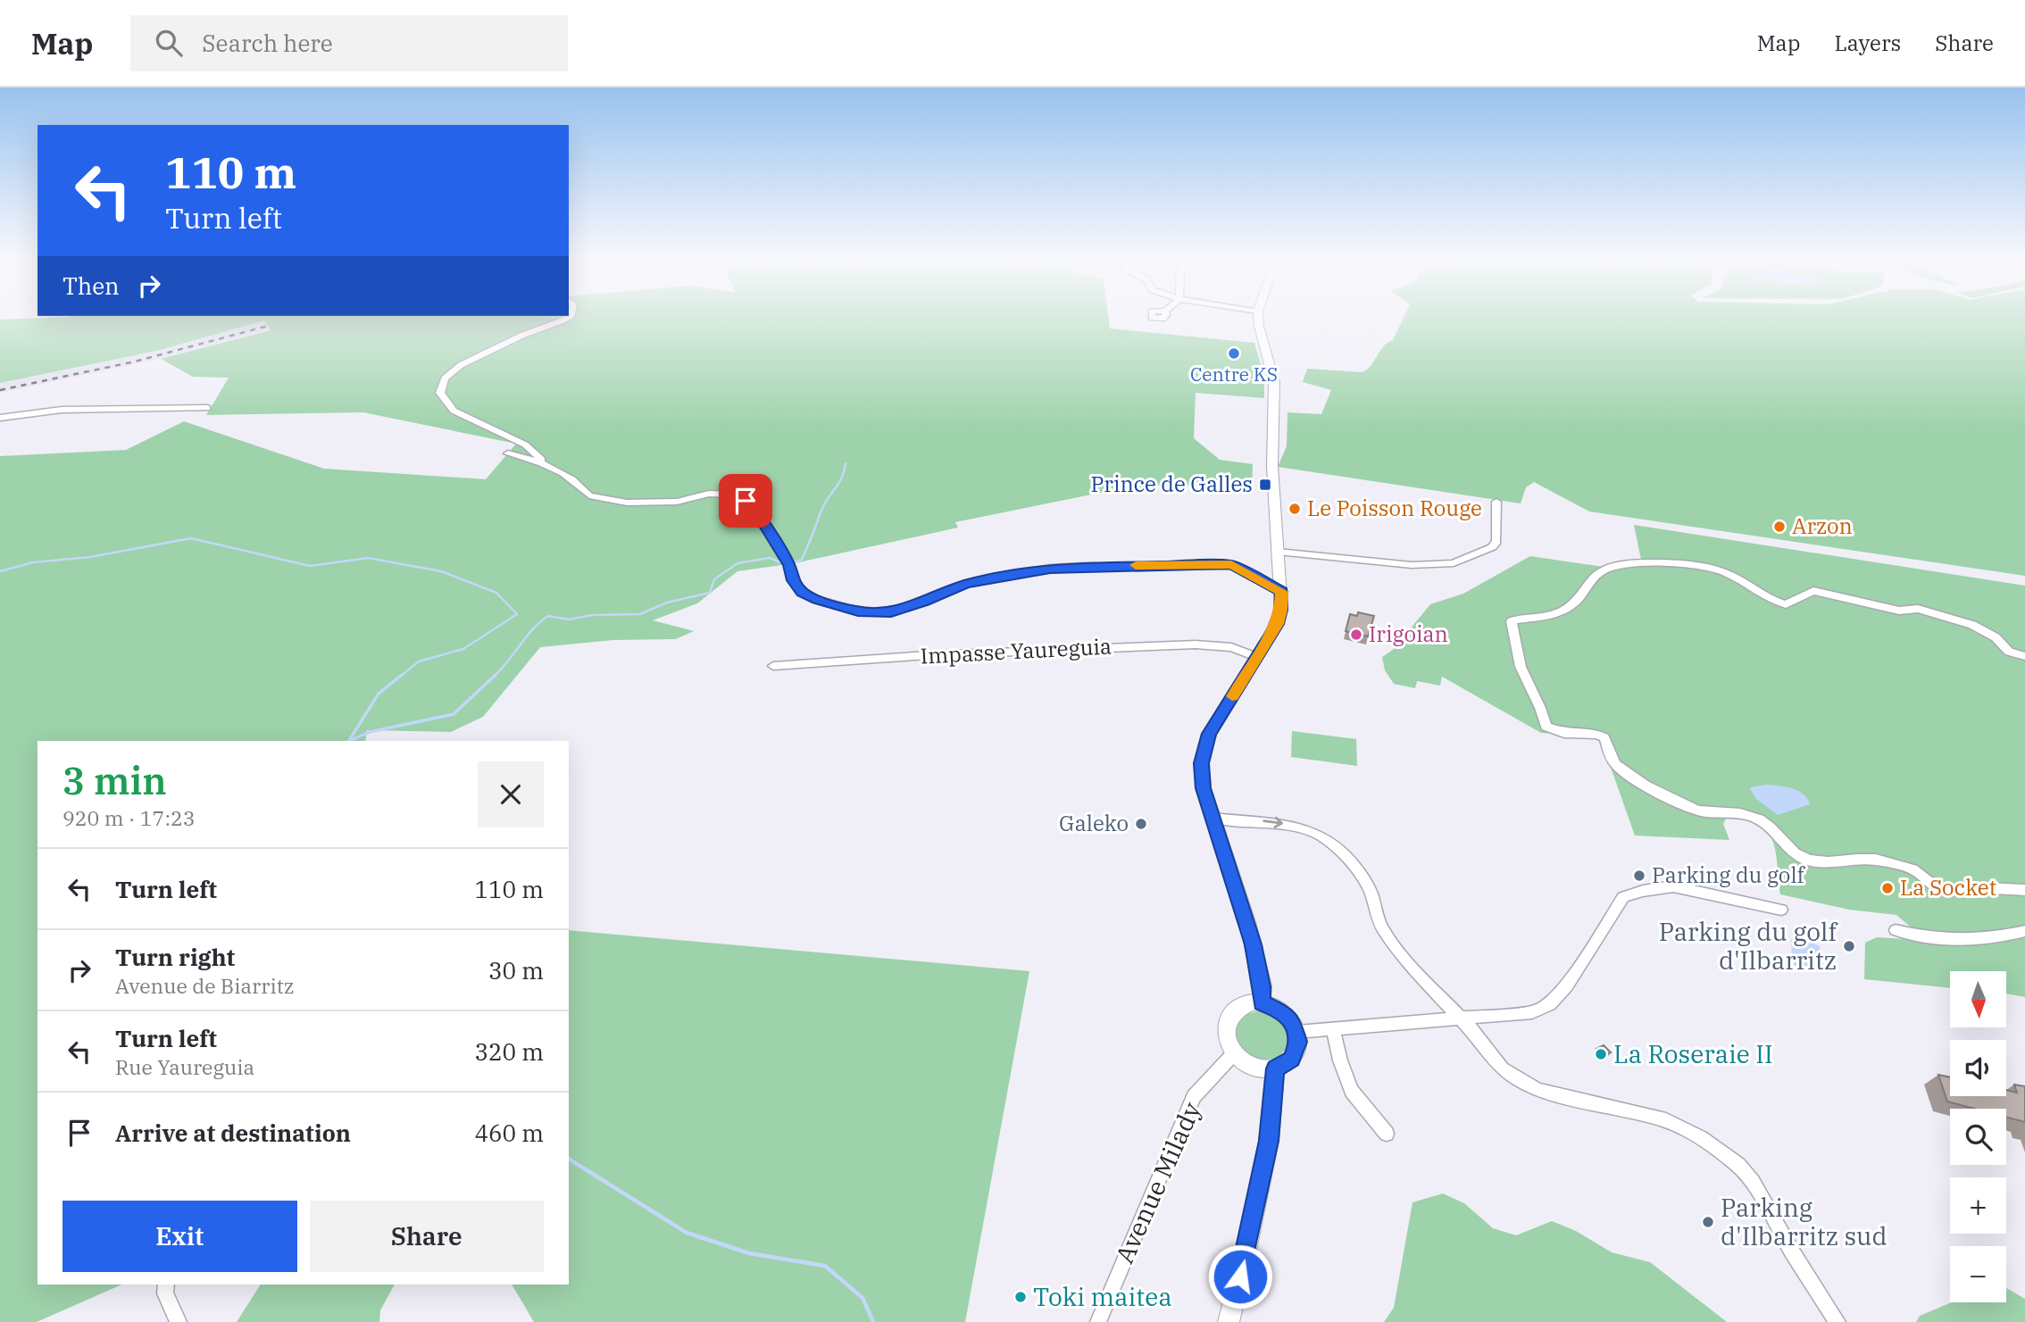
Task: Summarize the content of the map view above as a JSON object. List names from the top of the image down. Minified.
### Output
{"streets":{"street":["Impasse Yaureguia","Avenue Milady"]},"places":{"other":["Centre KS","Le Poisson Rouge","Arzon","Irigoian","Galeko","Parking du golf","La Socket","Parking du golf d'Ilbarritz","La Roseraie II","Parking d'Ilbarritz sud","Toki maitea"],"transit":["Prince de Galles"]},"north":"bottom","page":{"header":"Map","search":"Search here","nav":["Map","Layers","Share"],"turn":["110 m","Turn left"],"then":"Then","heading":["3 min","920 m · 17:23"],"list":[{"name":"Turn left","value":"110 m"},{"name":"Turn right","note":"Avenue de Biarritz","value":"30 m"},{"name":"Turn left","note":"Rue Yaureguia","value":"320 m"},{"name":"Arrive at destination","value":"460 m"}],"map_buttons":["+","−"],"buttons":["Exit","Share"]}}
